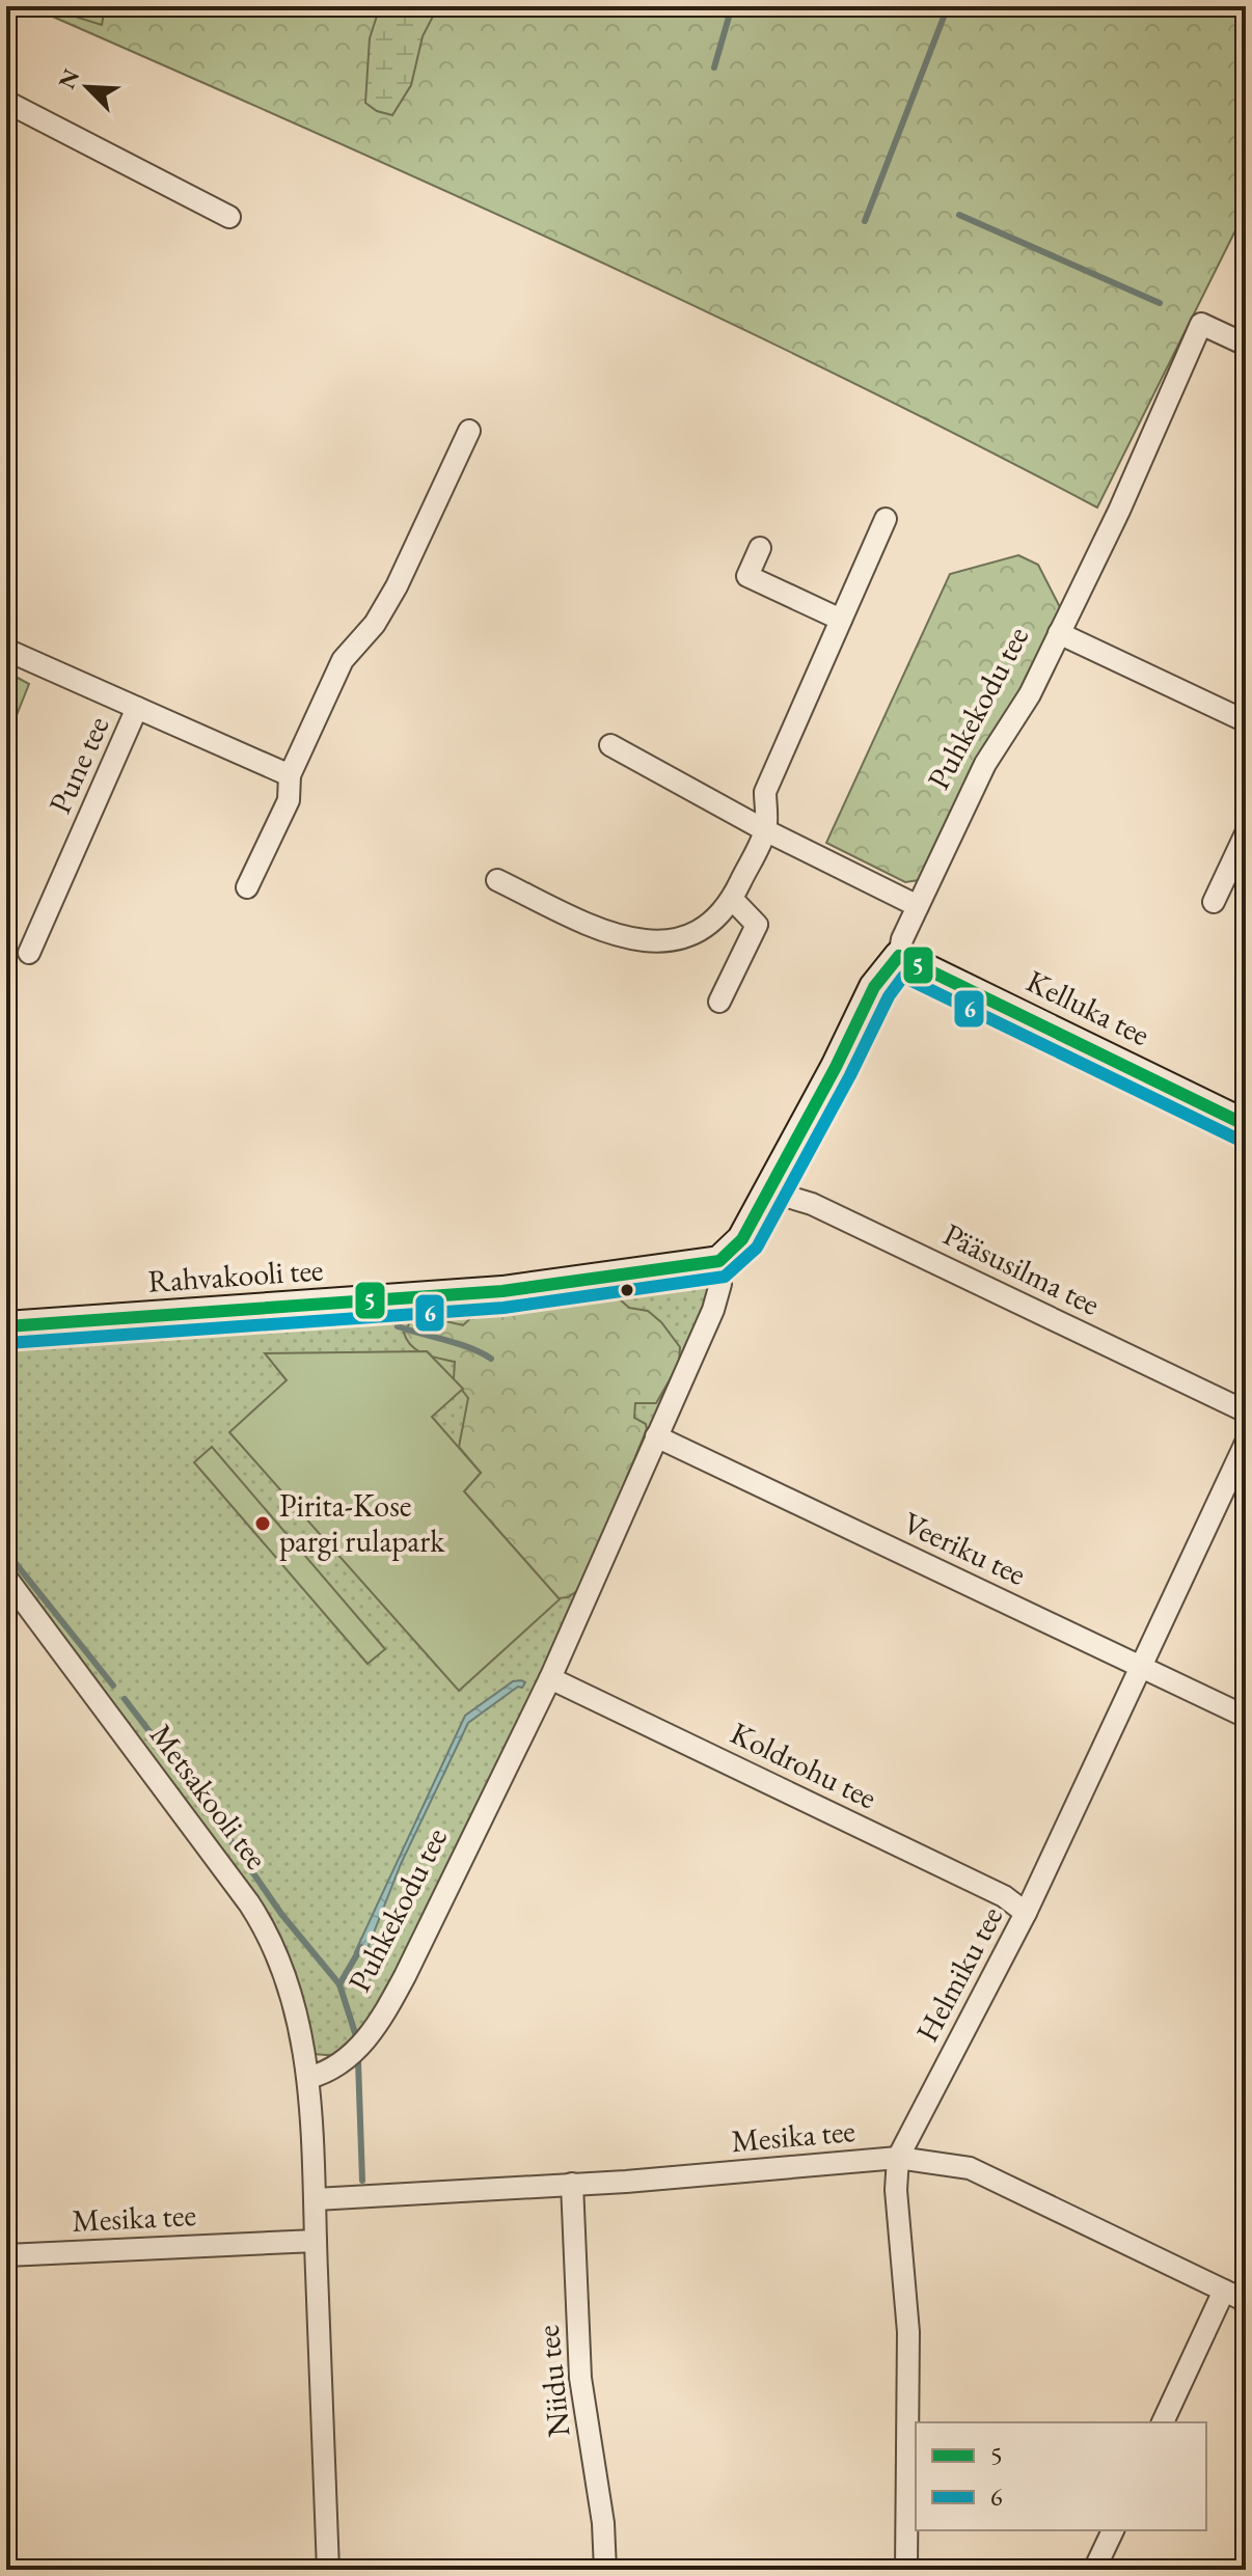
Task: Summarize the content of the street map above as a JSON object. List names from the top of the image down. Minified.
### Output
{"streets":{"street":["Puhkekodu tee","Pune tee","Kelluka tee","Pääsusilma tee","Rahvakooli tee","Veeriku tee","Koldrohu tee","Metsakooli tee","Helmiku tee","Mesika tee","Niidu tee"]},"crossings":[["Puhkekodu tee","Kelluka tee"],["Puhkekodu tee","Pääsusilma tee"],["Puhkekodu tee","Rahvakooli tee"],["Puhkekodu tee","Veeriku tee"],["Puhkekodu tee","Koldrohu tee"],["Puhkekodu tee","Metsakooli tee"],["Veeriku tee","Helmiku tee"],["Koldrohu tee","Helmiku tee"],["Helmiku tee","Mesika tee"],["Mesika tee","Niidu tee"]],"places":["Pirita-Kose pargi rulapark"],"lines":["transit line 5","transit line 6"],"legend":["5","6"],"north":"top left"}
